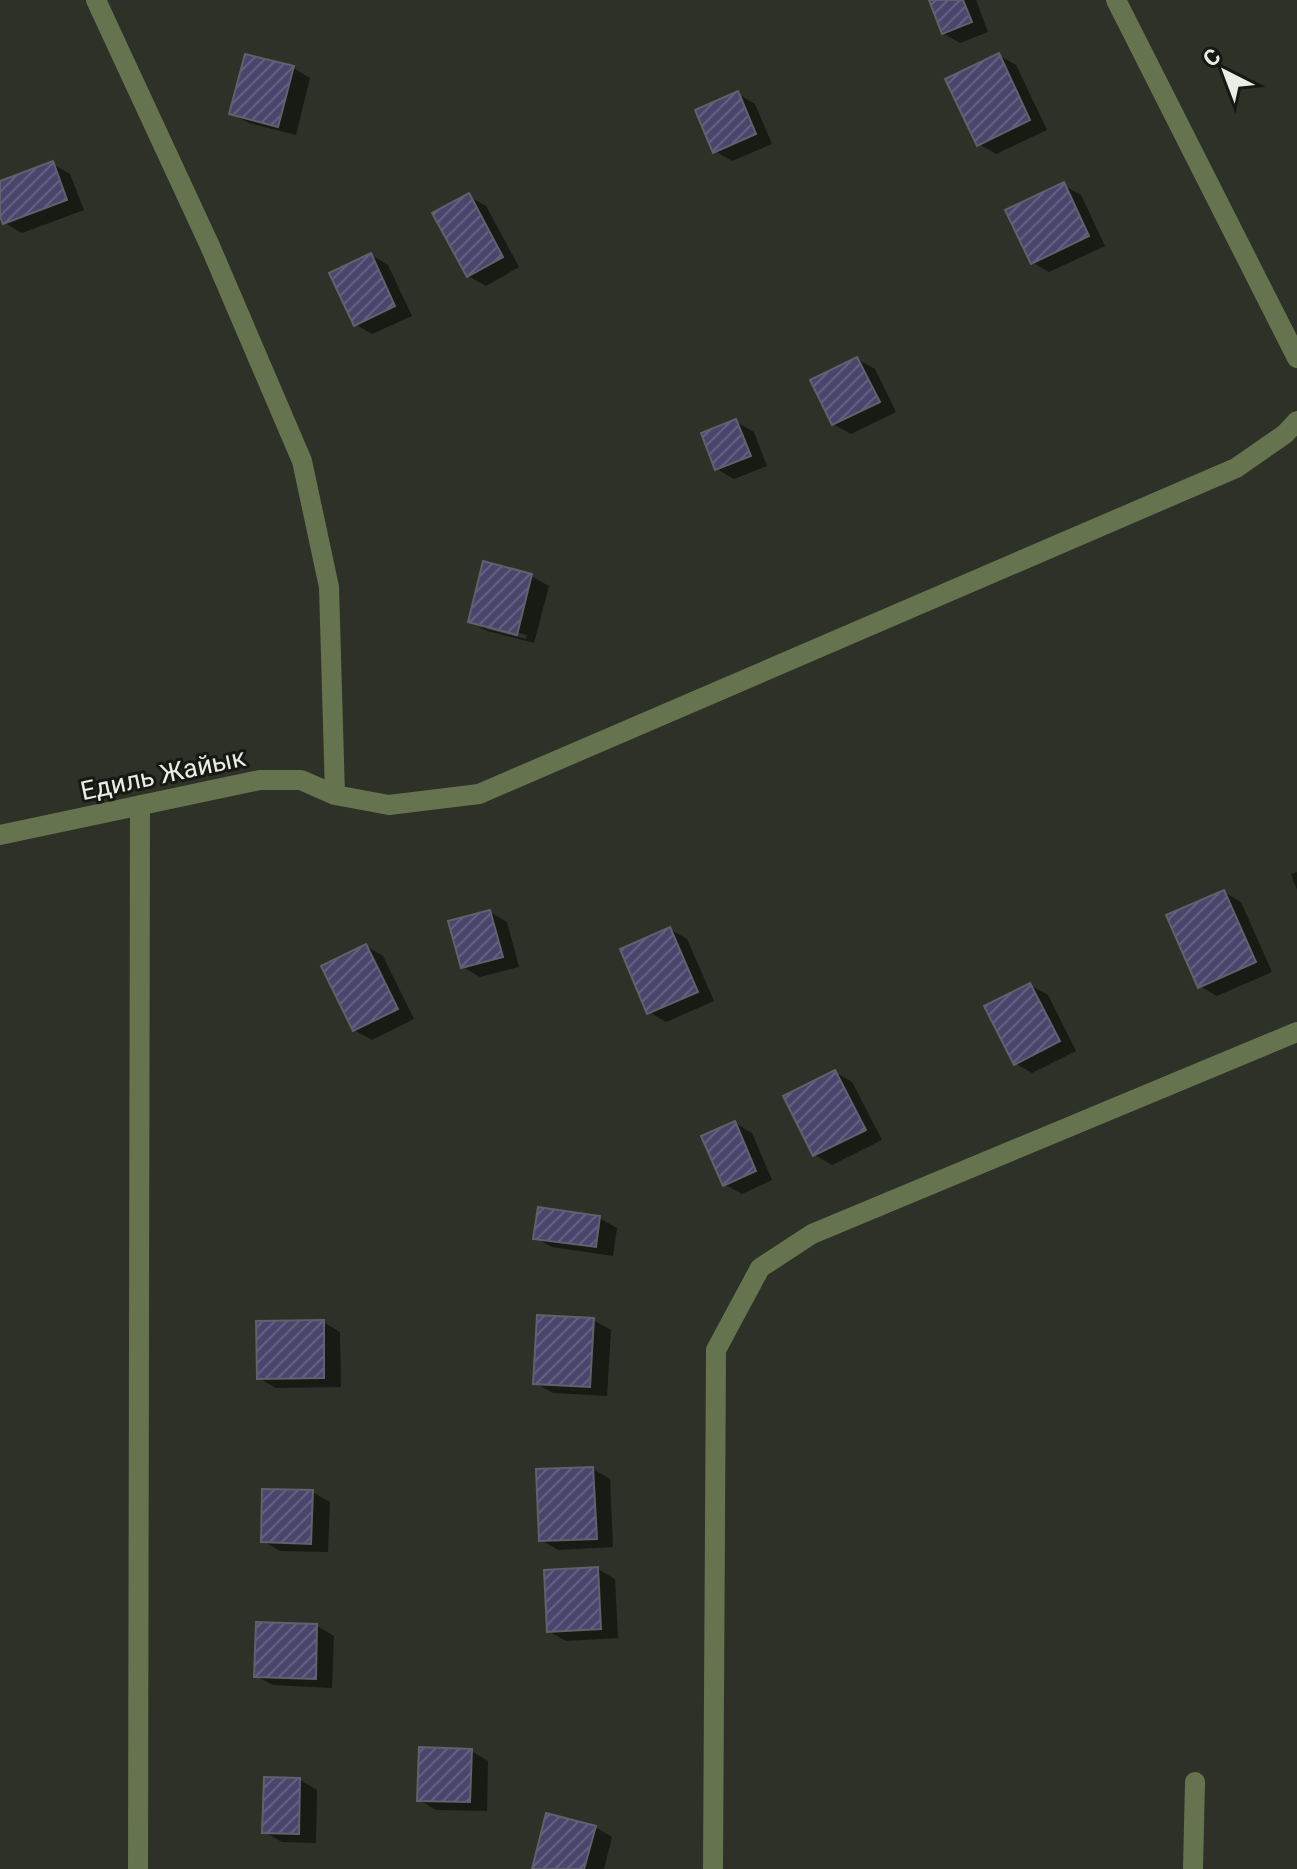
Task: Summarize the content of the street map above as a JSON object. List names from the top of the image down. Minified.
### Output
{"streets":{"street":["Едиль Жайык"]},"north":"top left"}
